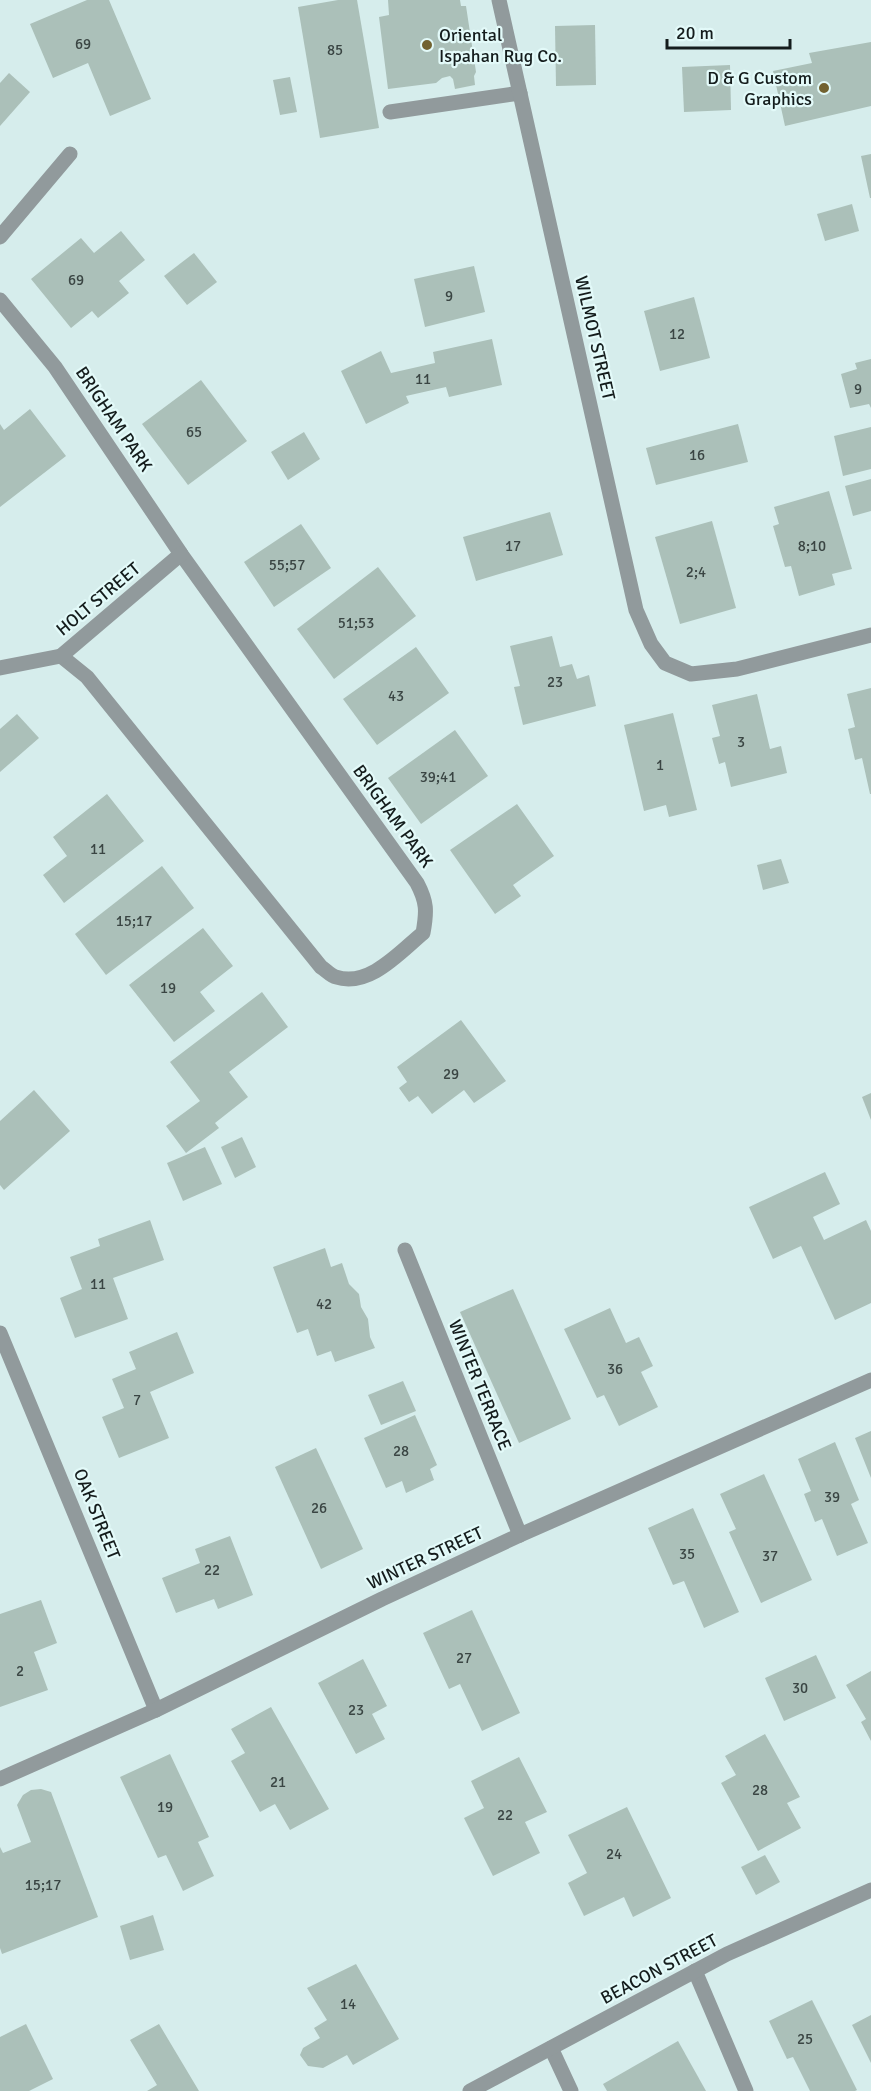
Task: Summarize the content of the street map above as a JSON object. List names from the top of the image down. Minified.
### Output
{"streets":{"street":["WILMOT STREET","BRIGHAM PARK","HOLT STREET","WINTER TERRACE","OAK STREET","WINTER STREET","BEACON STREET"]},"crossings":[["BRIGHAM PARK","HOLT STREET"],["WINTER TERRACE","WINTER STREET"],["OAK STREET","WINTER STREET"]],"places":["Oriental Ispahan Rug Co.","D & G Custom Graphics"],"house_numbers":["69","85","69","9","12","11","9","65","16","17","8;10","55;57","2;4","51;53","23","43","3","1","39;41","11","15;17","19","29","11","42","36","7","28","39","26","35","37","22","27","2","30","23","21","28","19","22","24","15;17","14","25"],"scale_bar":"20 m"}
